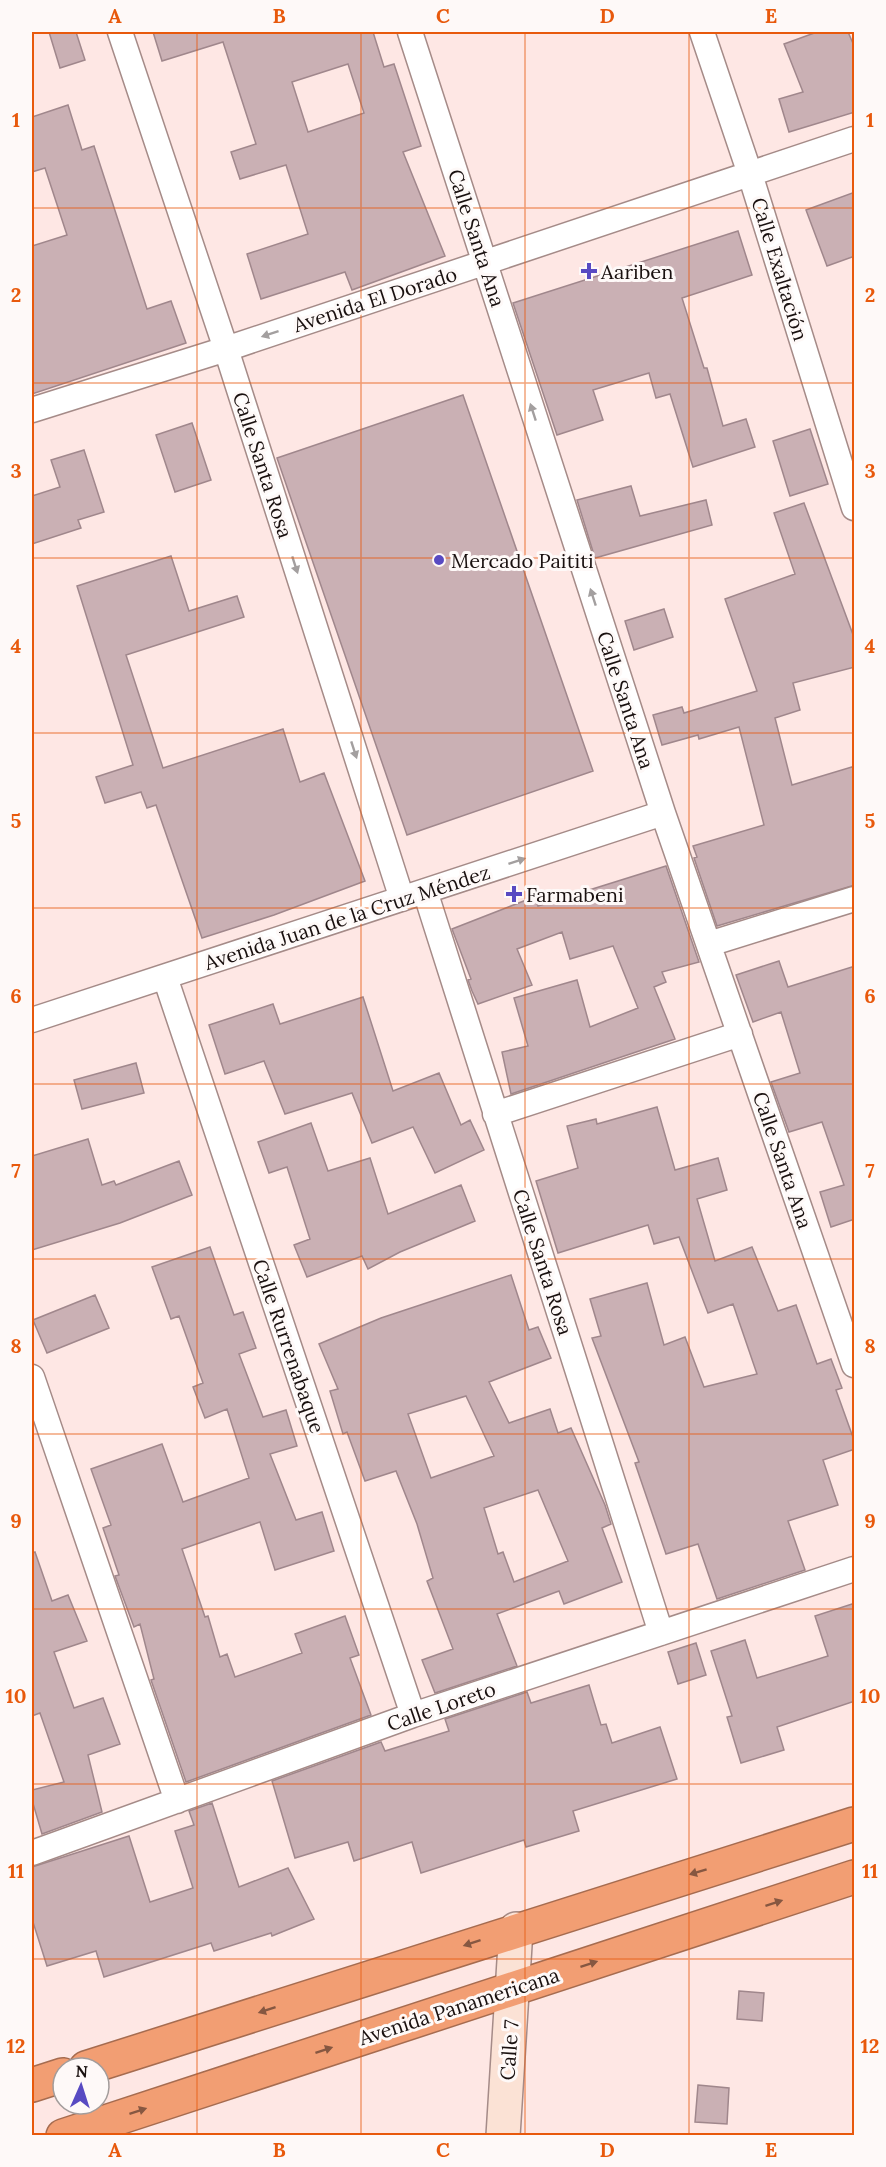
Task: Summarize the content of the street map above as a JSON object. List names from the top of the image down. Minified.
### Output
{"streets":{"highway":["Avenida Panamericana"],"street":["Calle Santa Ana","Calle Exaltación","Avenida El Dorado","Calle Santa Rosa","Avenida Juan de la Cruz Méndez","Calle Rurrenabaque","Calle Loreto","Calle 7"]},"crossings":[["Calle Santa Ana","Avenida El Dorado"],["Calle Santa Ana","Avenida Juan de la Cruz Méndez"],["Calle Exaltación","Avenida El Dorado"],["Avenida El Dorado","Calle Santa Rosa"],["Calle Santa Rosa","Avenida Juan de la Cruz Méndez"],["Calle Santa Rosa","Calle Loreto"],["Avenida Juan de la Cruz Méndez","Calle Rurrenabaque"],["Calle Rurrenabaque","Calle Loreto"],["Avenida Panamericana","Calle 7"]],"one_way":["Calle Santa Ana","Avenida Juan de la Cruz Méndez"],"places":{"health":["Aariben","Farmabeni"],"other":["Mercado Paititi"]},"north":"top","grid":{"columns":["A","B","C","D","E"],"rows":["1","2","3","4","5","6","7","8","9","10","11","12"]}}
